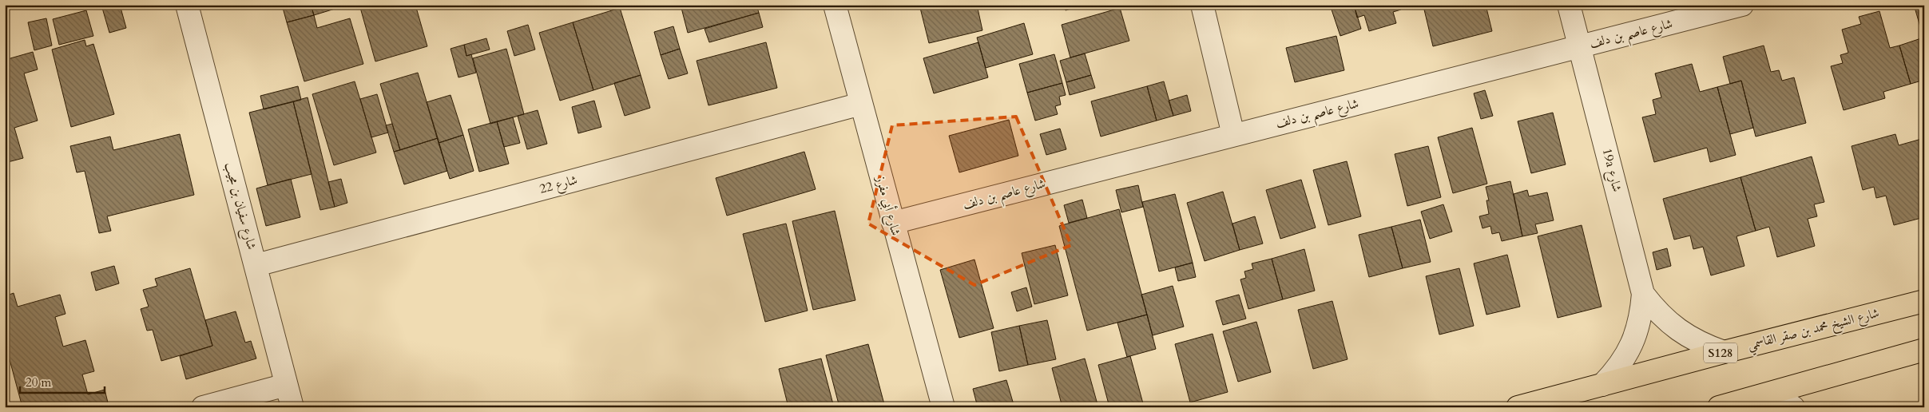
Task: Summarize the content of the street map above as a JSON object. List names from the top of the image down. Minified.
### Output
{"streets":{"main road":["شارع الشيخ محمد بن صقر القاسمي","S128"],"street":["شارع عاصم بن دلف","19a شارع","شارع 22","شارع سفيان بن مجيب","شارع أبي مفرز"]},"crossings":[["شارع عاصم بن دلف","19a شارع"],["شارع عاصم بن دلف","شارع أبي مفرز"],["19a شارع","شارع الشيخ محمد بن صقر القاسمي"],["شارع 22","شارع سفيان بن مجيب"],["شارع 22","شارع أبي مفرز"]],"scale_bar":"20 m"}
